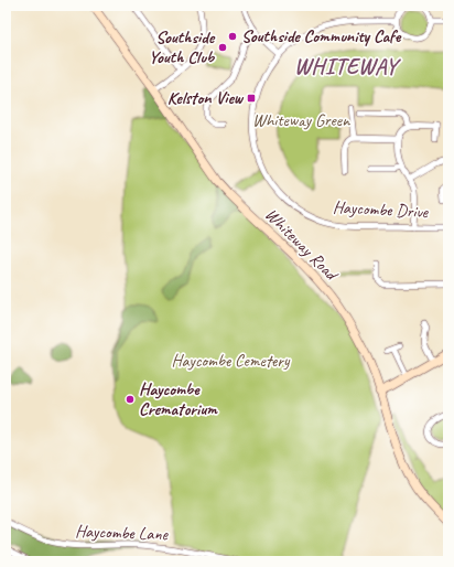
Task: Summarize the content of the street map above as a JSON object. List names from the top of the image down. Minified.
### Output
{"streets":{"street":["Haycombe Drive","Whiteway Road","Haycombe Lane"]},"districts":["WHITEWAY"],"parks":["Whiteway Green","Haycombe Cemetery"],"places":{"other":["Southside Community Cafe","Southside Youth Club","Haycombe Crematorium"],"transit":["Kelston View"]}}
